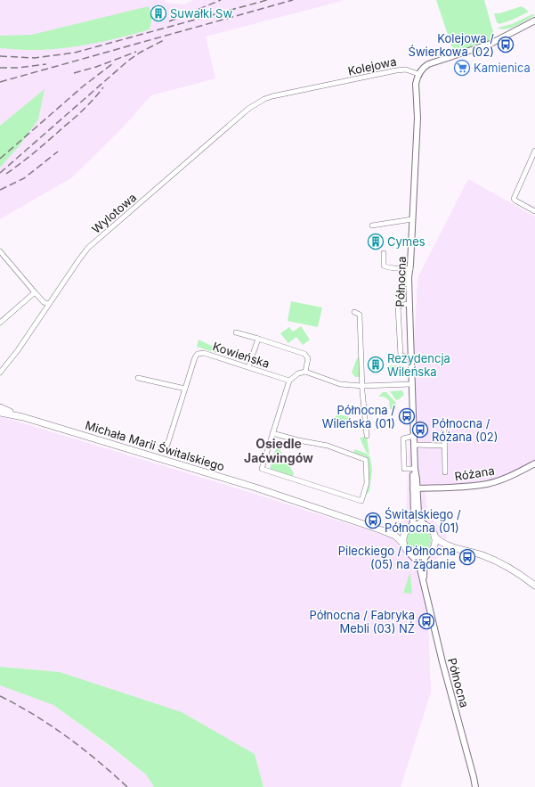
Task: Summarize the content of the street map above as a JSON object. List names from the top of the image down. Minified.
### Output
{"streets":{"main road":["Michała Marii Świtalskiego"],"street":["Kolejowa","Wylotowa","Północna","Kowieńska","Różana"]},"crossings":[["Kolejowa","Wylotowa"],["Kolejowa","Północna"],["Północna","Michała Marii Świtalskiego"],["Północna","Różana"]],"districts":["Osiedle Jaćwingów"],"places":{"building":["Suwałki Sw","Cymes","Rezydencja Wileńska"],"bus stop":["Kolejowa / Świerkowa (02)","Północna / Wileńska (01)","Północna / Różana (02)","Świtalskiego / Północna (01)","Pileckiego / Północna (05) na żądanie","Północna / Fabryka Mebli (03) NŻ"],"supermarket":["Kamienica"]}}
